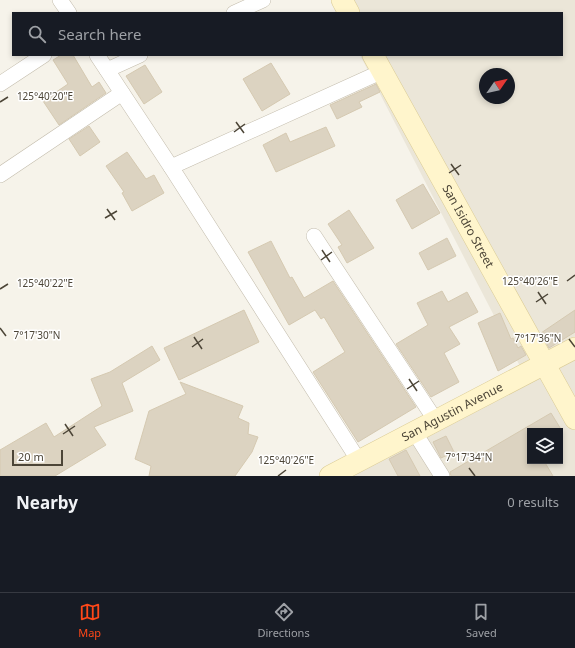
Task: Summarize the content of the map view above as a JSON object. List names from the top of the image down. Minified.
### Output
{"streets":{"street":["San Isidro Street","San Agustin Avenue"]},"crossings":[["San Isidro Street","San Agustin Avenue"]],"scale_bar":"20 m","north":"top right","page":{"search":"Search here","scale":"20 m","heading":["Nearby","0 results"],"nav":["Map","Directions","Saved"]},"coordinates":["125°40'20\"E","125°40'26\"E","125°40'22\"E","7°17'30\"N","7°17'36\"N","7°17'34\"N"]}
